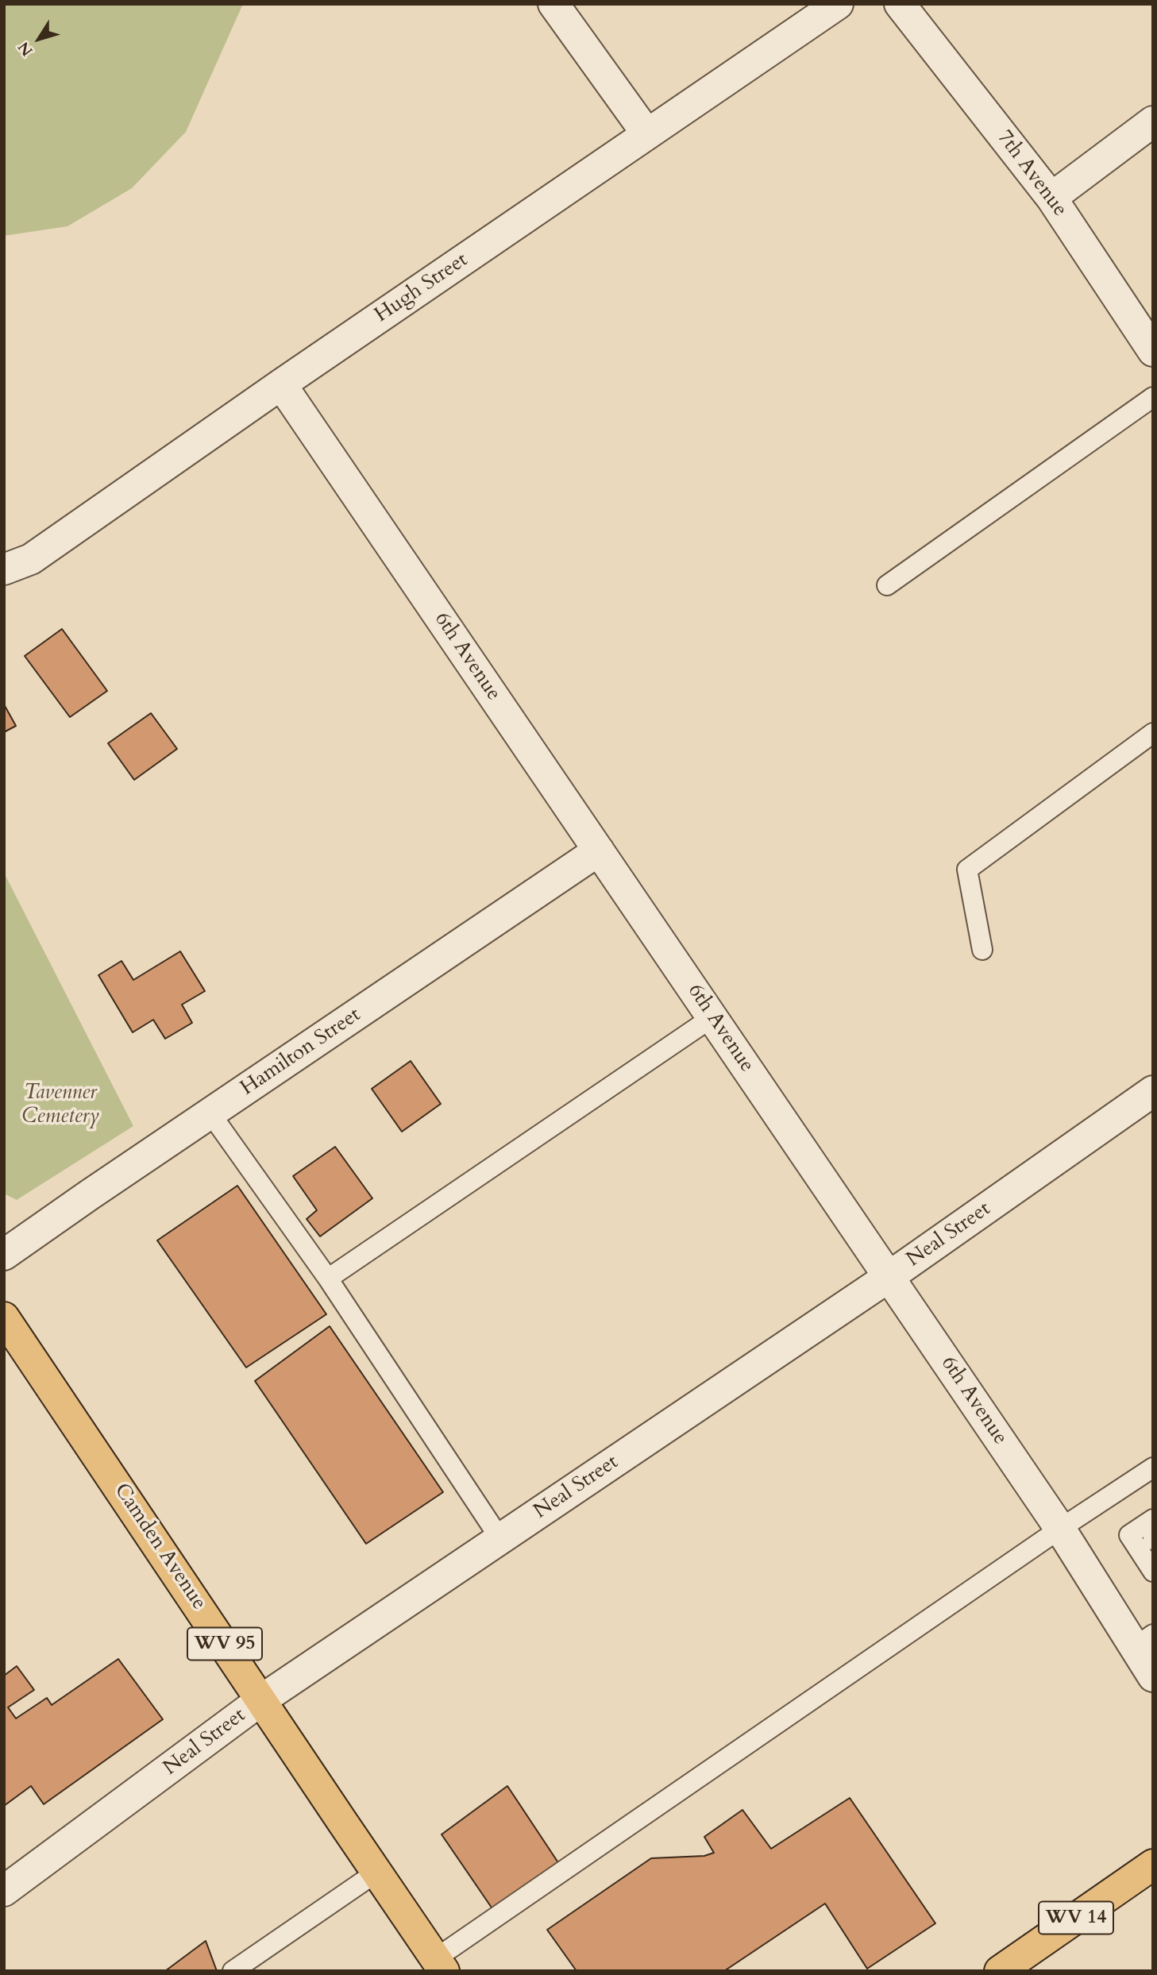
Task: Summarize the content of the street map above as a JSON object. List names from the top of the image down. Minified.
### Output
{"streets":{"main road":["Camden Avenue","WV 95","WV 14"],"street":["7th Avenue","Hugh Street","6th Avenue","Hamilton Street","Neal Street"]},"crossings":[["Hugh Street","6th Avenue"],["6th Avenue","Hamilton Street"],["6th Avenue","Neal Street"],["Neal Street","Camden Avenue"]],"parks":["Tavenner Cemetery"],"north":"bottom left"}
